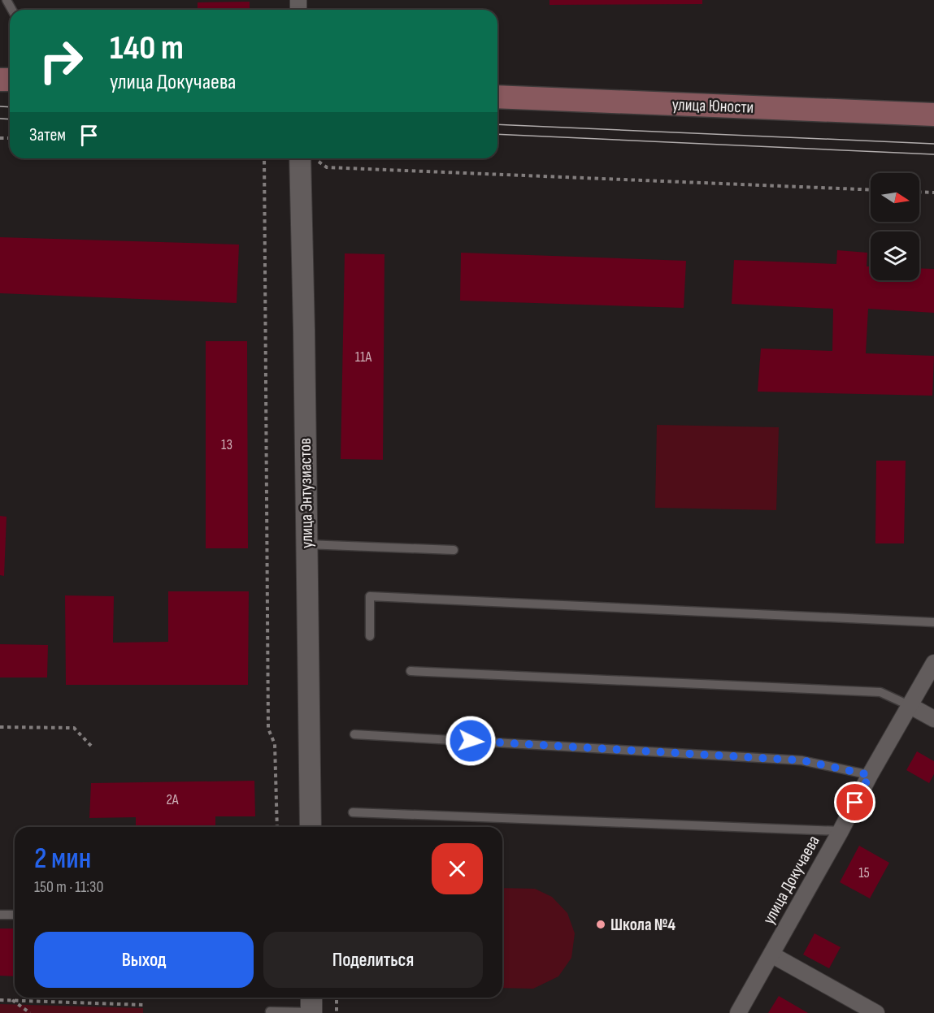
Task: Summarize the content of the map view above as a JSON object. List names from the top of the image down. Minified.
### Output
{"streets":{"main road":["улица Юности"],"street":["улица Энтузиастов","улица Докучаева"]},"places":["Школа №4"],"house_numbers":["11А","13","2А","15"],"north":"right","page":{"turn":["140 m","улица Докучаева"],"then":"Затем","heading":["2 мин","150 m · 11:30"],"buttons":["Выход","Поделиться"]}}
